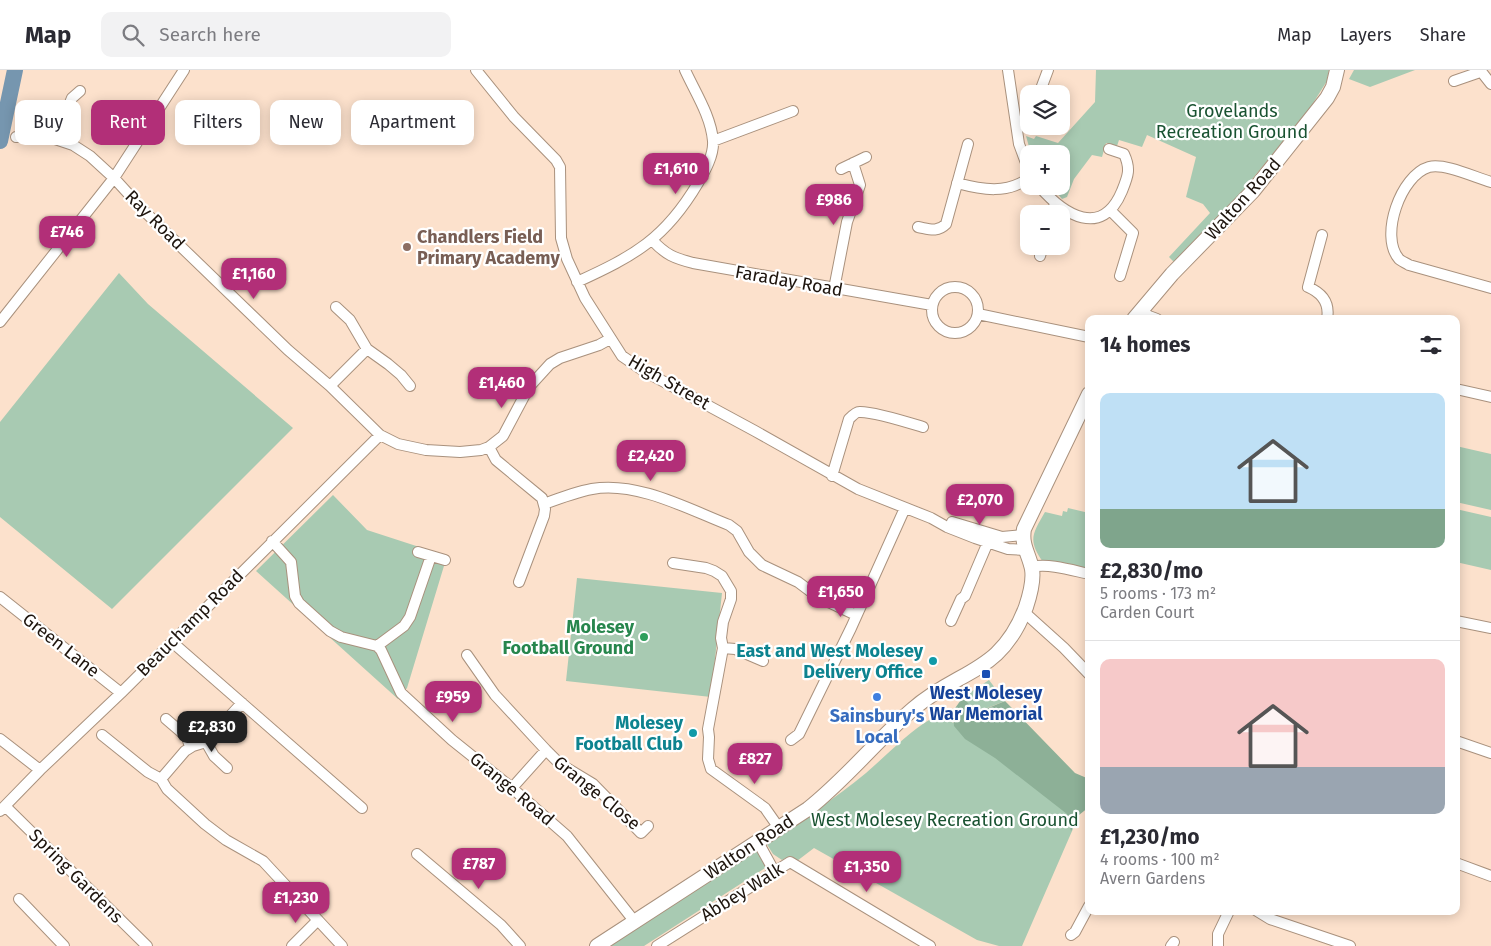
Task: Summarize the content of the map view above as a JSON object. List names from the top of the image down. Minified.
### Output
{"streets":{"main road":["Walton Road"],"street":["Ray Road","Faraday Road","High Street","Beauchamp Road","Green Lane","Grange Road","Grange Close","Spring Gardens","Abbey Walk"]},"crossings":[["Walton Road","High Street"],["Walton Road","Grange Road"],["Ray Road","Beauchamp Road"],["Beauchamp Road","Green Lane"],["Beauchamp Road","Spring Gardens"],["Grange Road","Grange Close"]],"parks":["Grovelands Recreation Ground","West Molesey Recreation Ground"],"places":{"other":["Chandlers Field Primary Academy","Molesey Football Ground","East and West Molesey Delivery Office","Sainsbury's Local","Molesey Football Club"],"transit":["West Molesey War Memorial"]},"page":{"header":"Map","search":"Search here","nav":["Map","Layers","Share"],"map_buttons":["+","−"],"chip":["Buy","Rent","Filters","New","Apartment"],"price":["£1,610","£986","£746","£1,160","£1,460","£2,420","£2,070","£1,650","£959","£2,830","£827","£787","£1,350","£1,230"],"heading":"14 homes","list":[{"name":"£2,830/mo","note":"5 rooms · 173 m² · Carden Court"},{"name":"£1,230/mo","note":"4 rooms · 100 m² · Avern Gardens"}]}}
